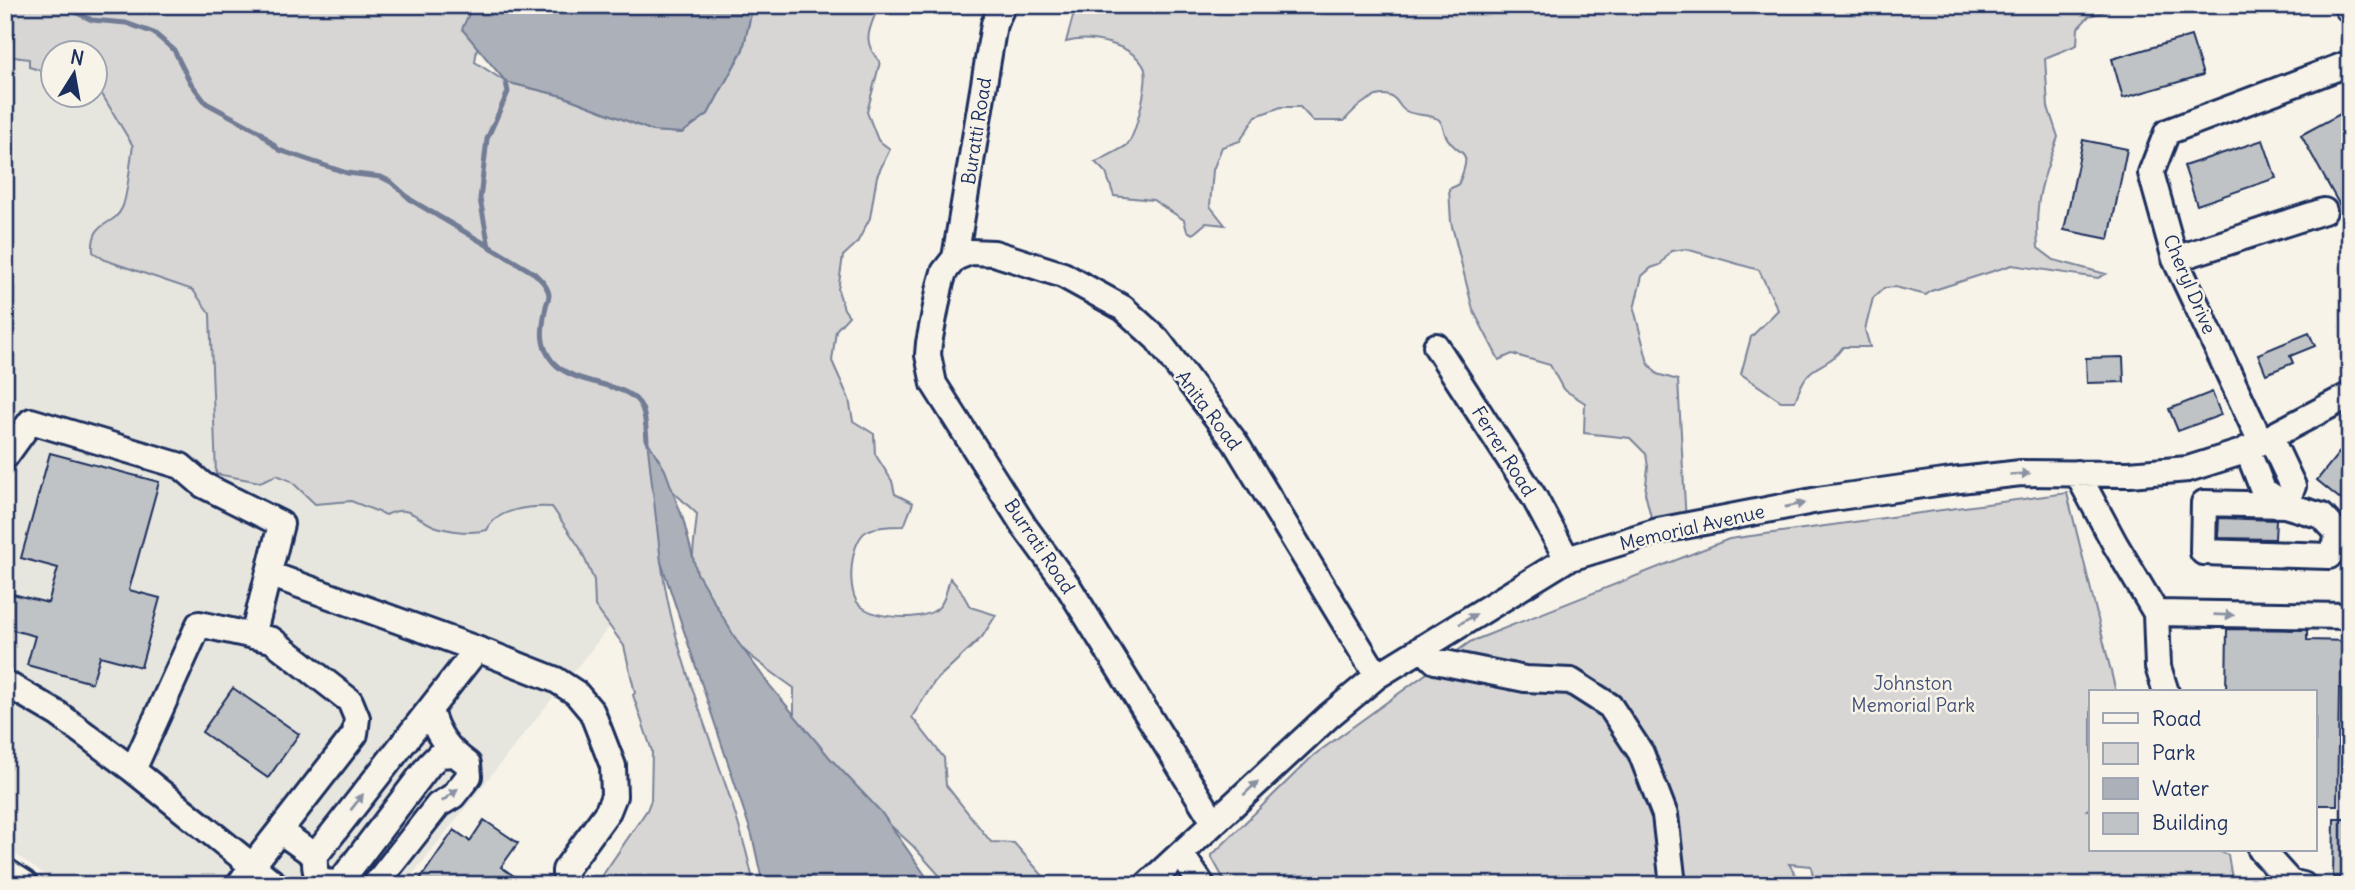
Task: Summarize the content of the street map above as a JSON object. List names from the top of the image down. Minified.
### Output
{"streets":{"street":["Buratti Road","Cheryl Drive","Anita Road","Ferrer Road","Memorial Avenue","Burrati Road"]},"crossings":[["Buratti Road","Anita Road"],["Buratti Road","Burrati Road"],["Cheryl Drive","Memorial Avenue"],["Anita Road","Memorial Avenue"],["Anita Road","Burrati Road"],["Ferrer Road","Memorial Avenue"],["Memorial Avenue","Burrati Road"]],"one_way":["Memorial Avenue"],"parks":["Johnston Memorial Park"],"legend":["Road","Park","Water","Building"],"north":"top"}
